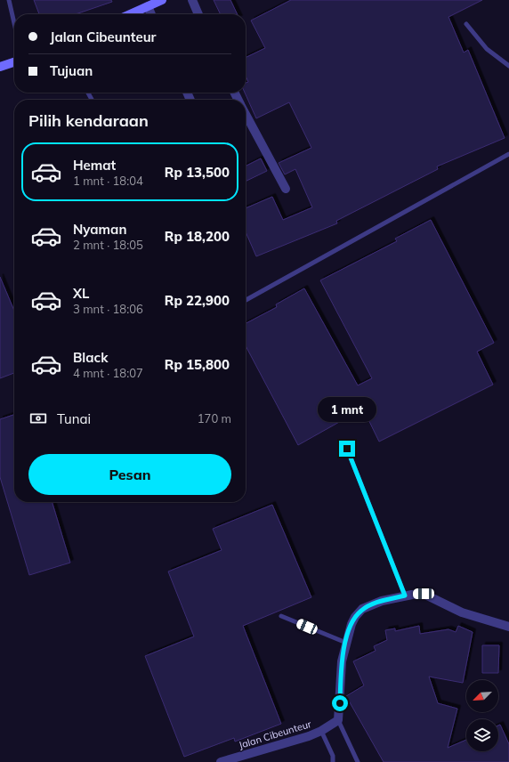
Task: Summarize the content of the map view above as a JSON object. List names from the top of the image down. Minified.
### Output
{"streets":{"street":["Jalan Cibeunteur"]},"north":"bottom left","page":{"banner":["Jalan Cibeunteur","Tujuan"],"heading":"Pilih kendaraan","list":[{"name":"Hemat","note":"1 mnt · 18:04","value":"Rp 13,500"},{"name":"Nyaman","note":"2 mnt · 18:05","value":"Rp 18,200"},{"name":"XL","note":"3 mnt · 18:06","value":"Rp 22,900"},{"name":"Black","note":"4 mnt · 18:07","value":"Rp 15,800"}],"bubble":"1 mnt","pay":["Tunai","170 m"],"buttons":"Pesan"}}
